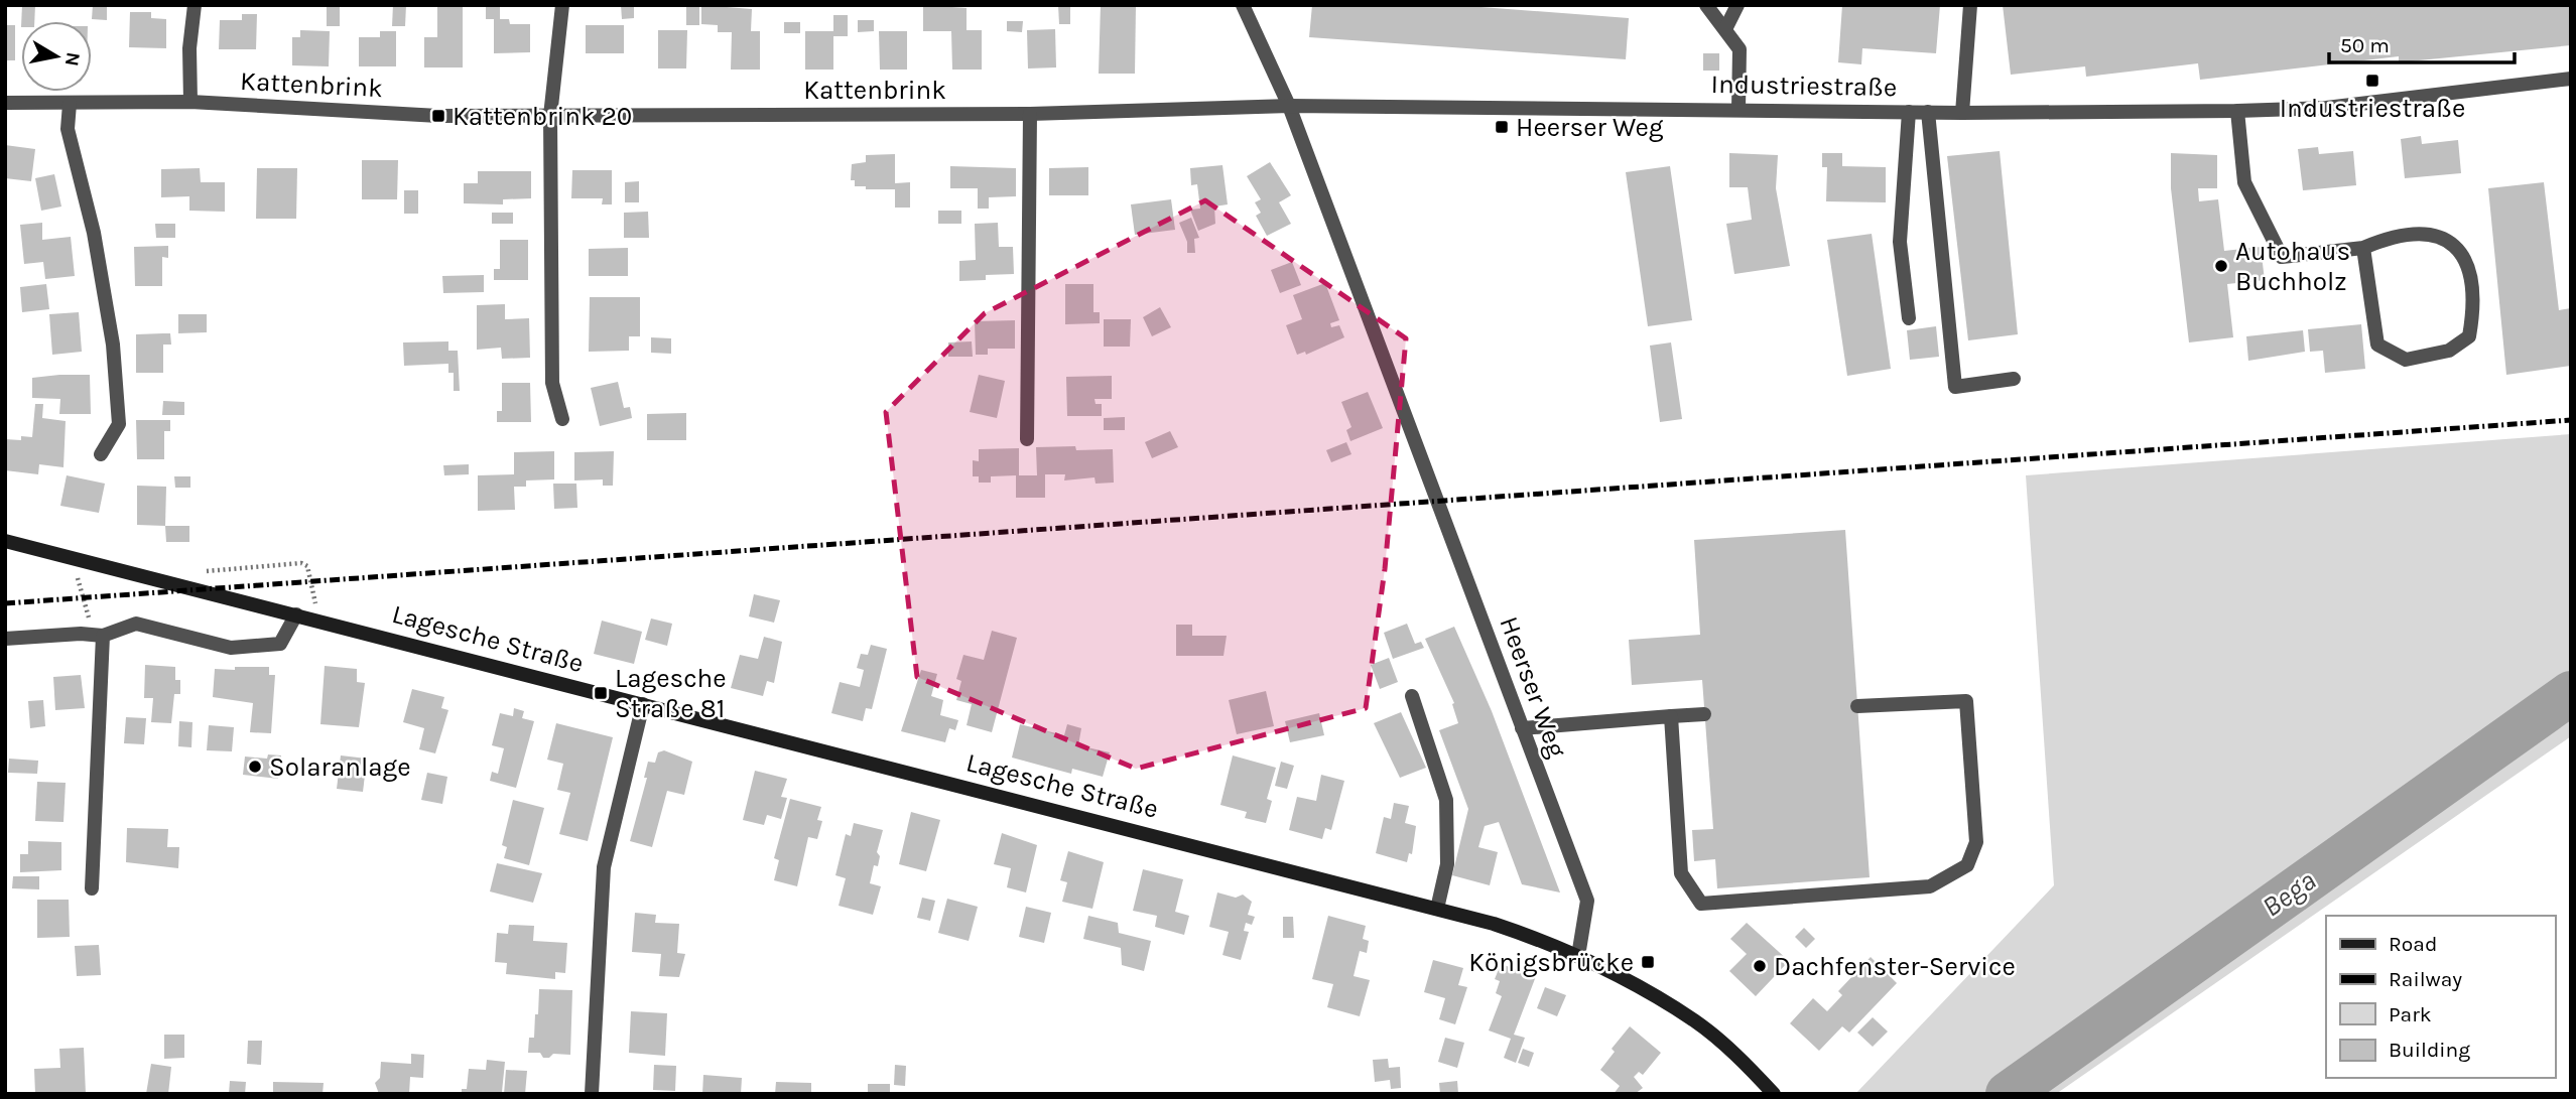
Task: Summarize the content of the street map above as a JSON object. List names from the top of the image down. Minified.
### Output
{"streets":{"street":["Kattenbrink","Industriestraße","Lagesche Straße","Heerser Weg"]},"crossings":[["Kattenbrink","Industriestraße"],["Kattenbrink","Heerser Weg"],["Industriestraße","Heerser Weg"],["Lagesche Straße","Heerser Weg"]],"water":["Bega"],"places":{"transit":["Industriestraße","Kattenbrink 20","Heerser Weg","Lagesche Straße 81","Königsbrücke"],"other":["Autohaus Buchholz","Solaranlage","Dachfenster-Service"]},"legend":["Road","Railway","Park","Building"],"scale_bar":"50 m","north":"right"}
